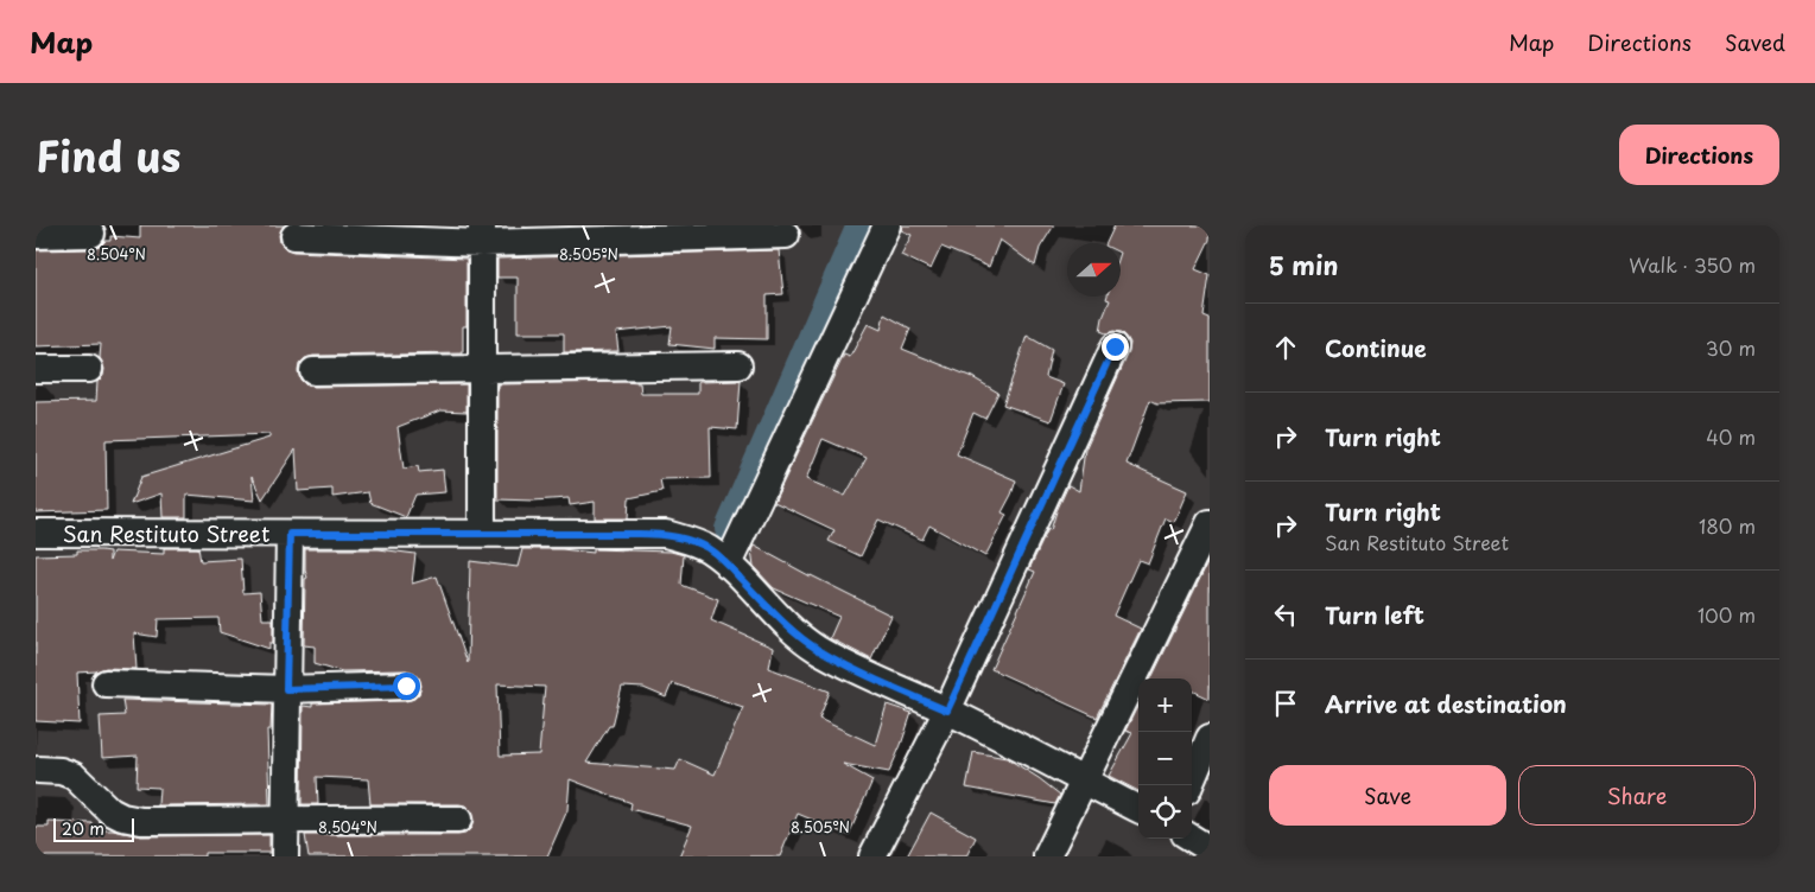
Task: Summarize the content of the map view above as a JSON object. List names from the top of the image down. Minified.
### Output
{"streets":{"street":["San Restituto Street"]},"scale_bar":"20 m","north":"right","page":{"header":"Map","nav":["Map","Directions","Saved"],"title":"Find us","buttons":["Directions",["Save","Share"]],"heading":["5 min","Walk · 350 m"],"list":[["Continue","30 m"],["Turn right","40 m"],["Turn right","San Restituto Street","180 m"],["Turn left","100 m"],"Arrive at destination"],"map_buttons":["+","−"],"scale":"20 m"},"coordinates":["8.504°N","8.505°N"]}
